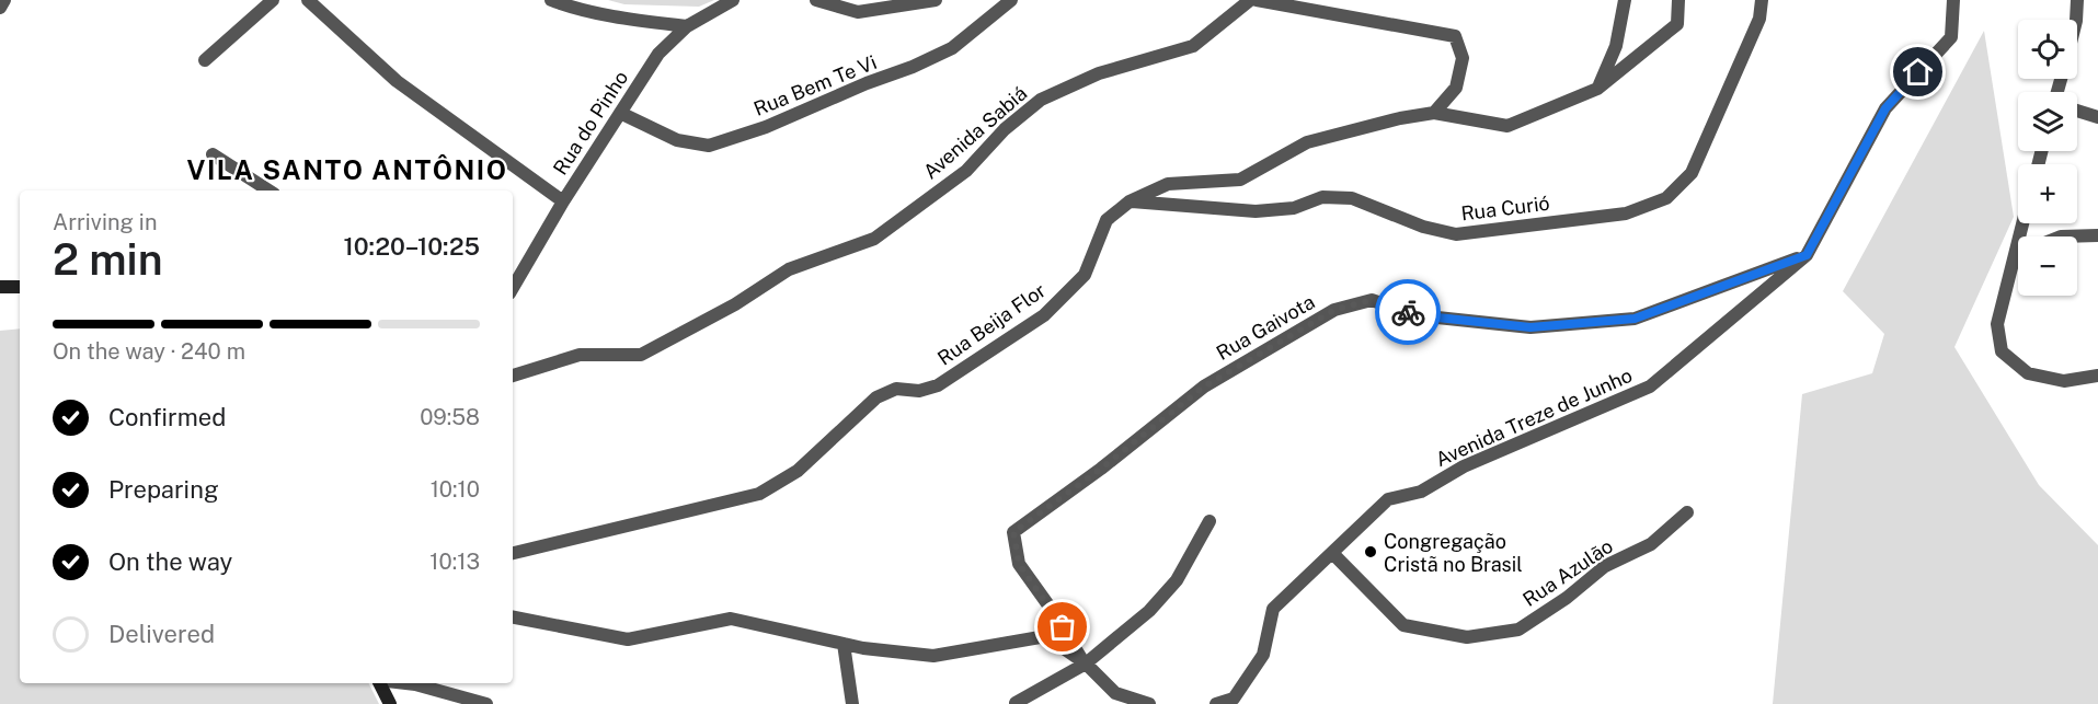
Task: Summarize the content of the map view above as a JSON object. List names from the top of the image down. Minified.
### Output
{"streets":{"street":["Rua Bem Te Vi","Rua do Pinho","Avenida Sabiá","Rua Curió","Rua Beija Flor","Rua Gaivota","Avenida Treze de Junho","Rua Azulão"]},"crossings":[["Rua Bem Te Vi","Rua do Pinho"],["Rua Curió","Rua Beija Flor"],["Rua Gaivota","Avenida Treze de Junho"],["Avenida Treze de Junho","Rua Azulão"]],"districts":["VILA SANTO ANTÔNIO"],"places":["Congregação Cristã no Brasil"],"page":{"map_buttons":["+","−"],"heading":["2 min","Arriving in","10:20–10:25"],"bar":"On the way · 240 m","list":[["Confirmed","09:58"],["Preparing","10:10"],["On the way","10:13"],"Delivered"]}}
